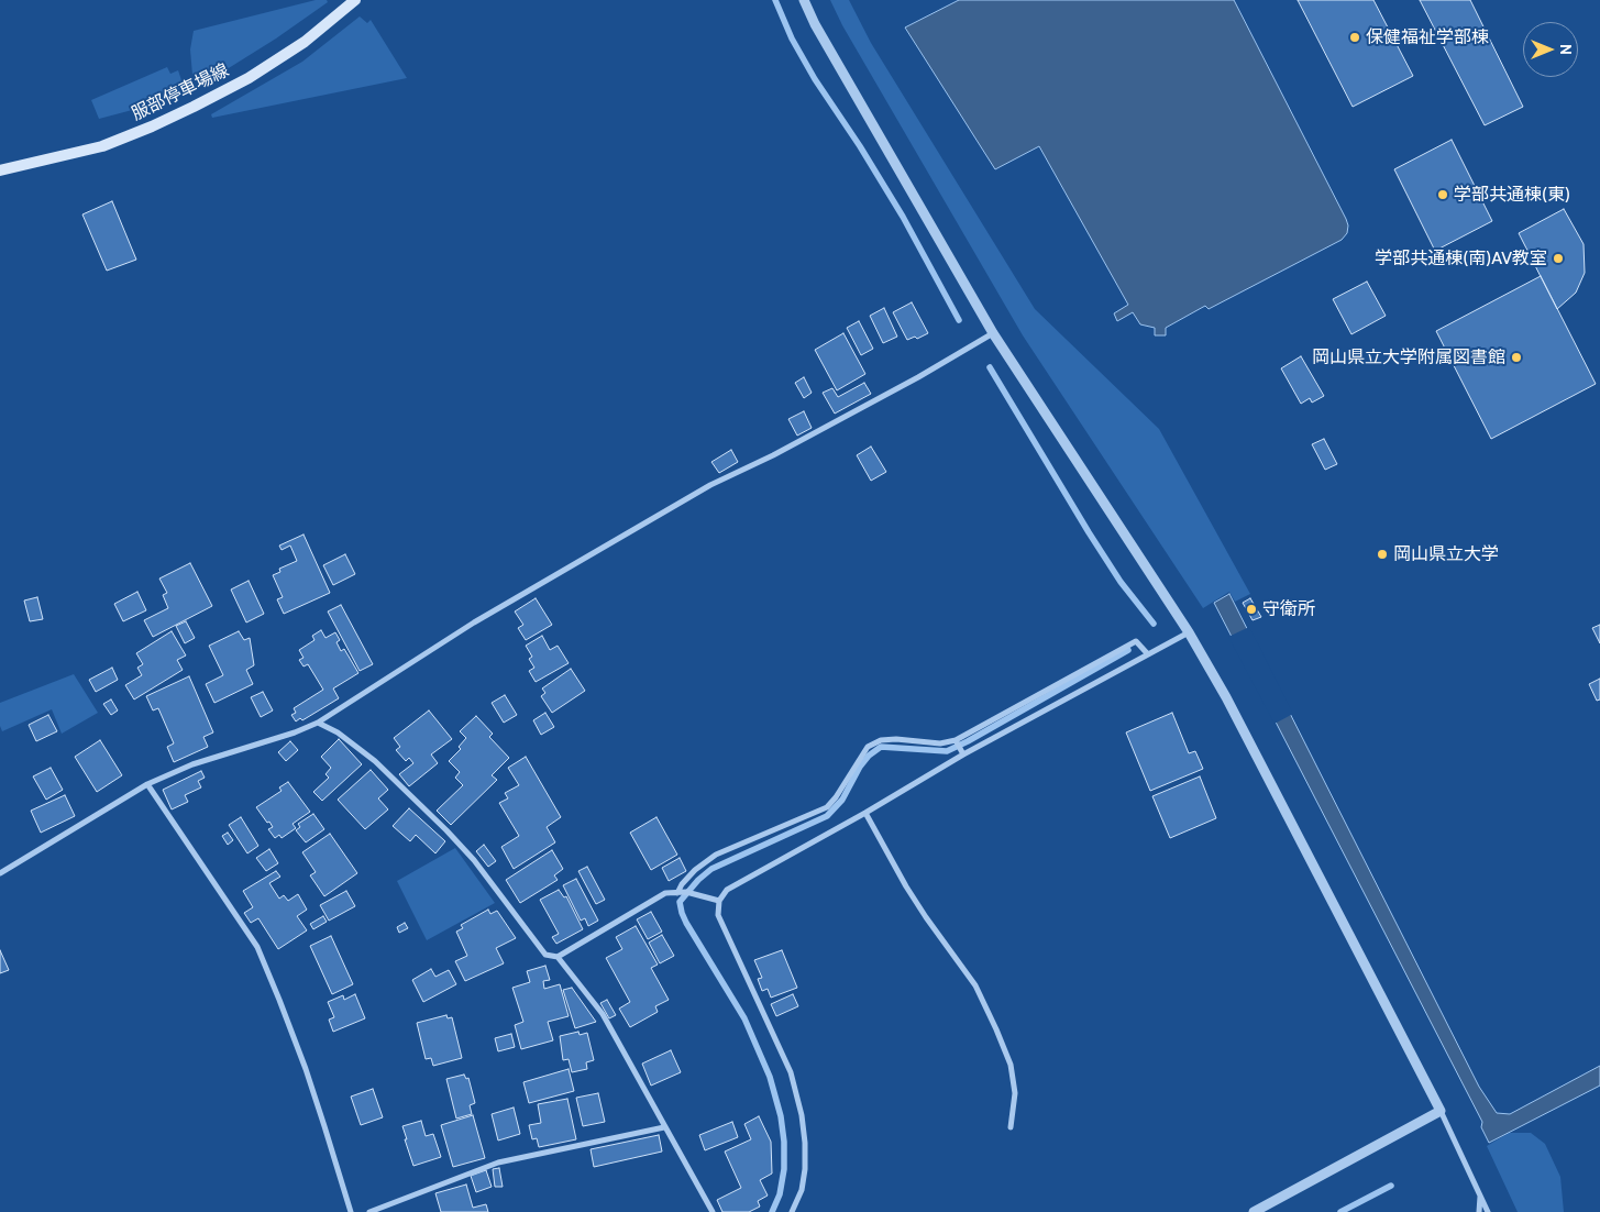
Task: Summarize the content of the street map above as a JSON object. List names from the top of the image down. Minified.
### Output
{"streets":{"main road":["服部停車場線"]},"places":["保健福祉学部棟","学部共通棟(東)","学部共通棟(南)AV教室","岡山県立大学附属図書館","岡山県立大学","守衛所"],"north":"right"}
